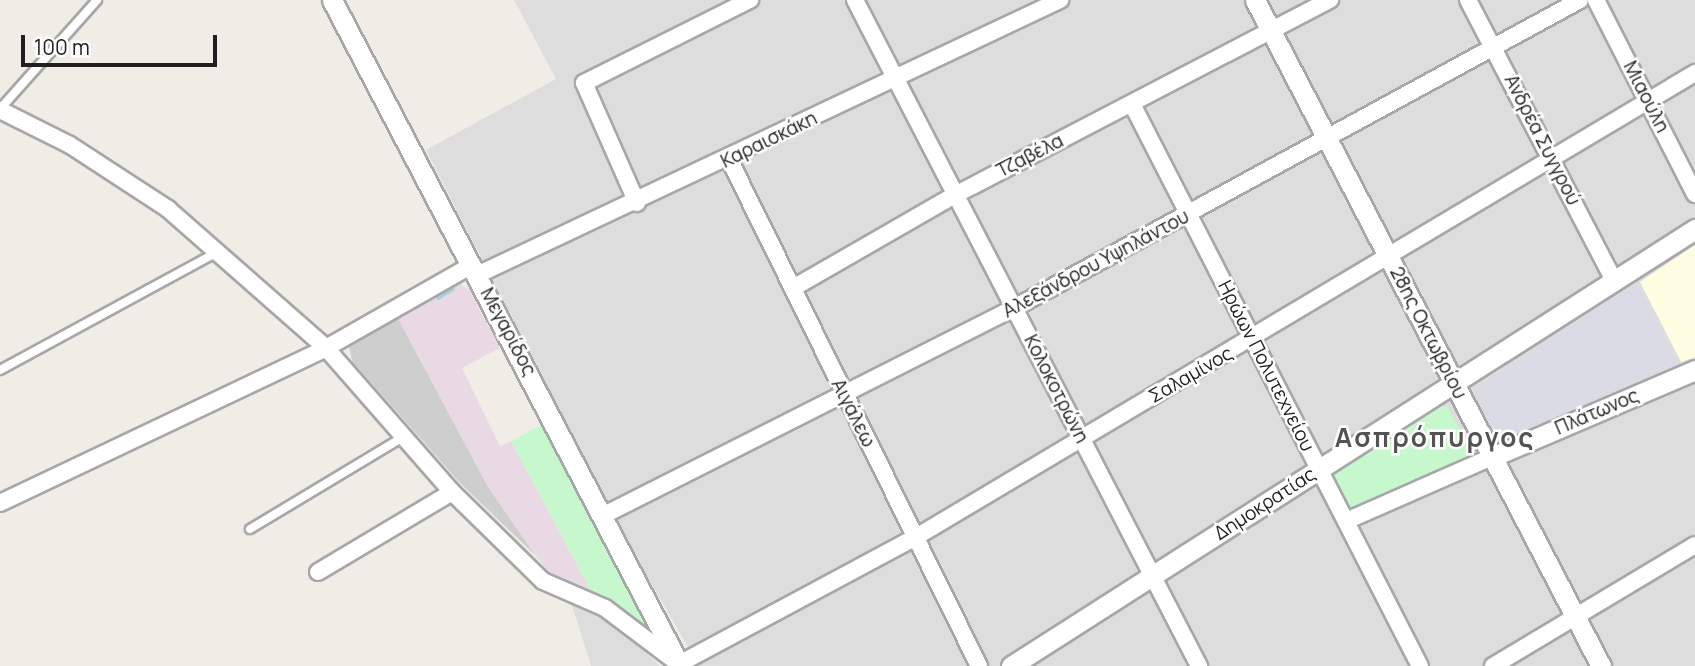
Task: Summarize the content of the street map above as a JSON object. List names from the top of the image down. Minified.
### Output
{"streets":{"street":["Μιαούλη","Καραισκάκη","Ανδρέα Συγγρού","Τζαβέλα","Αλεξάνδρου Υψηλάντου","Μεγαρίδος","28ης Οκτωβρίου","Ηρώων Πολυτεχνείου","Σαλαμίνος","Κολοκοτρώνη","Πλάτωνος","Αιγάλεω","Δημοκρατίας"]},"crossings":[["Μιαούλη","Σαλαμίνος"],["Καραισκάκη","Μεγαρίδος"],["Καραισκάκη","Κολοκοτρώνη"],["Καραισκάκη","Αιγάλεω"],["Ανδρέα Συγγρού","Αλεξάνδρου Υψηλάντου"],["Ανδρέα Συγγρού","Σαλαμίνος"],["Ανδρέα Συγγρού","Δημοκρατίας"],["Τζαβέλα","28ης Οκτωβρίου"],["Τζαβέλα","Ηρώων Πολυτεχνείου"],["Τζαβέλα","Κολοκοτρώνη"],["Τζαβέλα","Αιγάλεω"],["Αλεξάνδρου Υψηλάντου","Μεγαρίδος"],["Αλεξάνδρου Υψηλάντου","28ης Οκτωβρίου"],["Αλεξάνδρου Υψηλάντου","Ηρώων Πολυτεχνείου"],["Αλεξάνδρου Υψηλάντου","Κολοκοτρώνη"],["Αλεξάνδρου Υψηλάντου","Αιγάλεω"],["Μεγαρίδος","Σαλαμίνος"],["28ης Οκτωβρίου","Σαλαμίνος"],["28ης Οκτωβρίου","Πλάτωνος"],["28ης Οκτωβρίου","Δημοκρατίας"],["Ηρώων Πολυτεχνείου","Σαλαμίνος"],["Ηρώων Πολυτεχνείου","Πλάτωνος"],["Ηρώων Πολυτεχνείου","Δημοκρατίας"],["Σαλαμίνος","Κολοκοτρώνη"],["Σαλαμίνος","Αιγάλεω"],["Κολοκοτρώνη","Δημοκρατίας"]],"districts":["Ασπρόπυργος"],"scale_bar":"100 m"}
